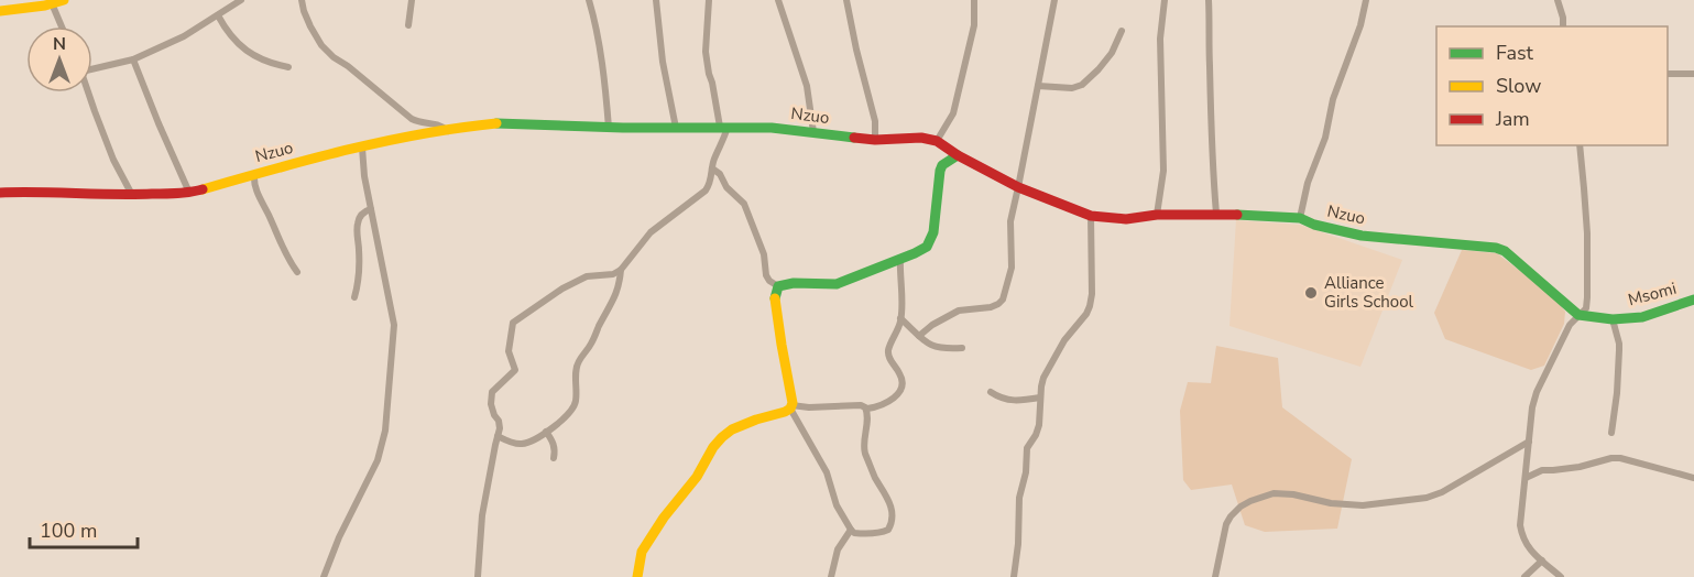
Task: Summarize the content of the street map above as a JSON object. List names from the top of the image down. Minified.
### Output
{"streets":{"street":["Nzuo","Msomi"]},"crossings":[["Nzuo","Msomi"]],"places":["Alliance Girls School"],"legend":["Fast","Slow","Jam"],"scale_bar":"100 m","north":"top"}
